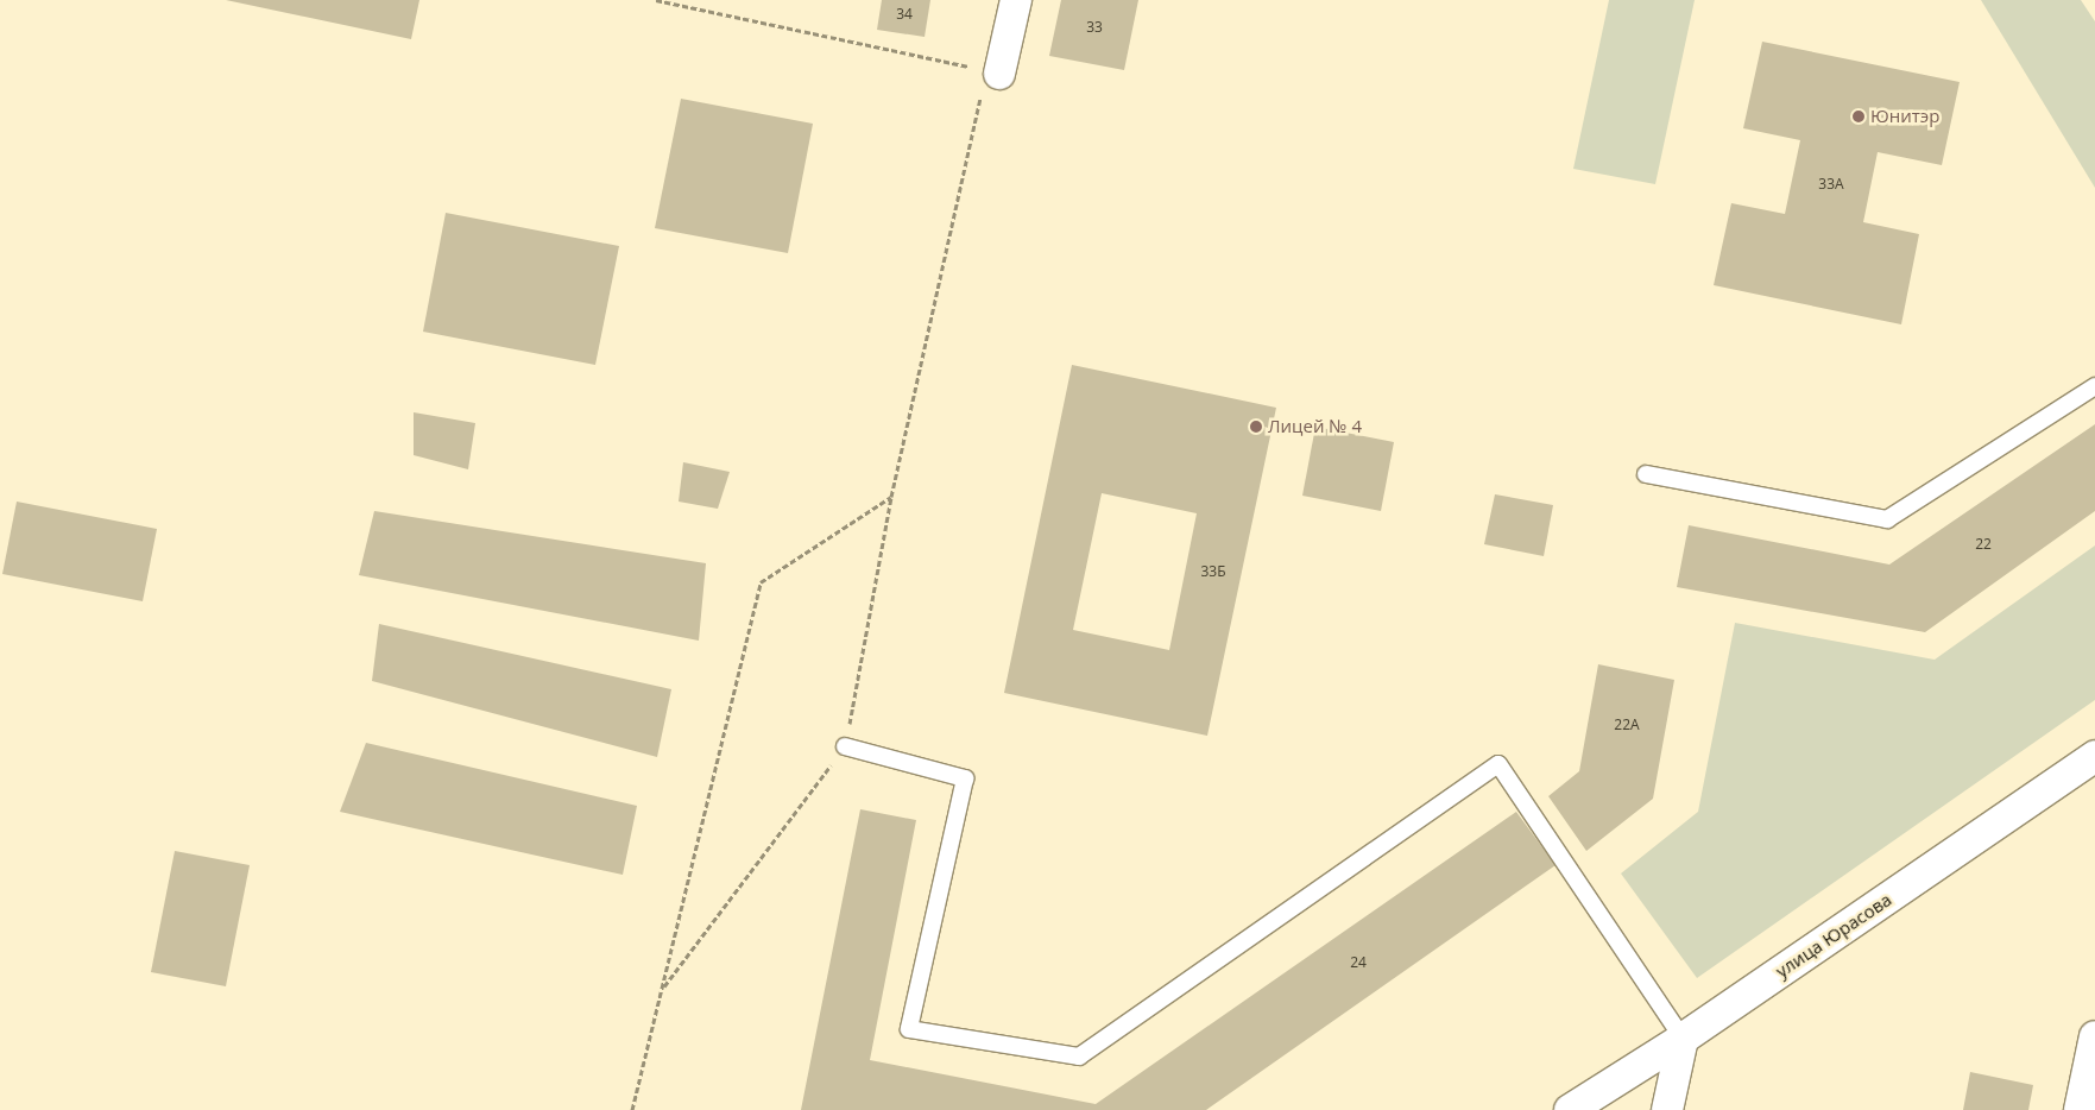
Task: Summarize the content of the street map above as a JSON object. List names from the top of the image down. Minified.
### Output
{"streets":{"street":["улица Юрасова"]},"places":["Юнитэр","Лицей № 4"],"house_numbers":["34","33","33А","22","33Б","22А","24"]}
